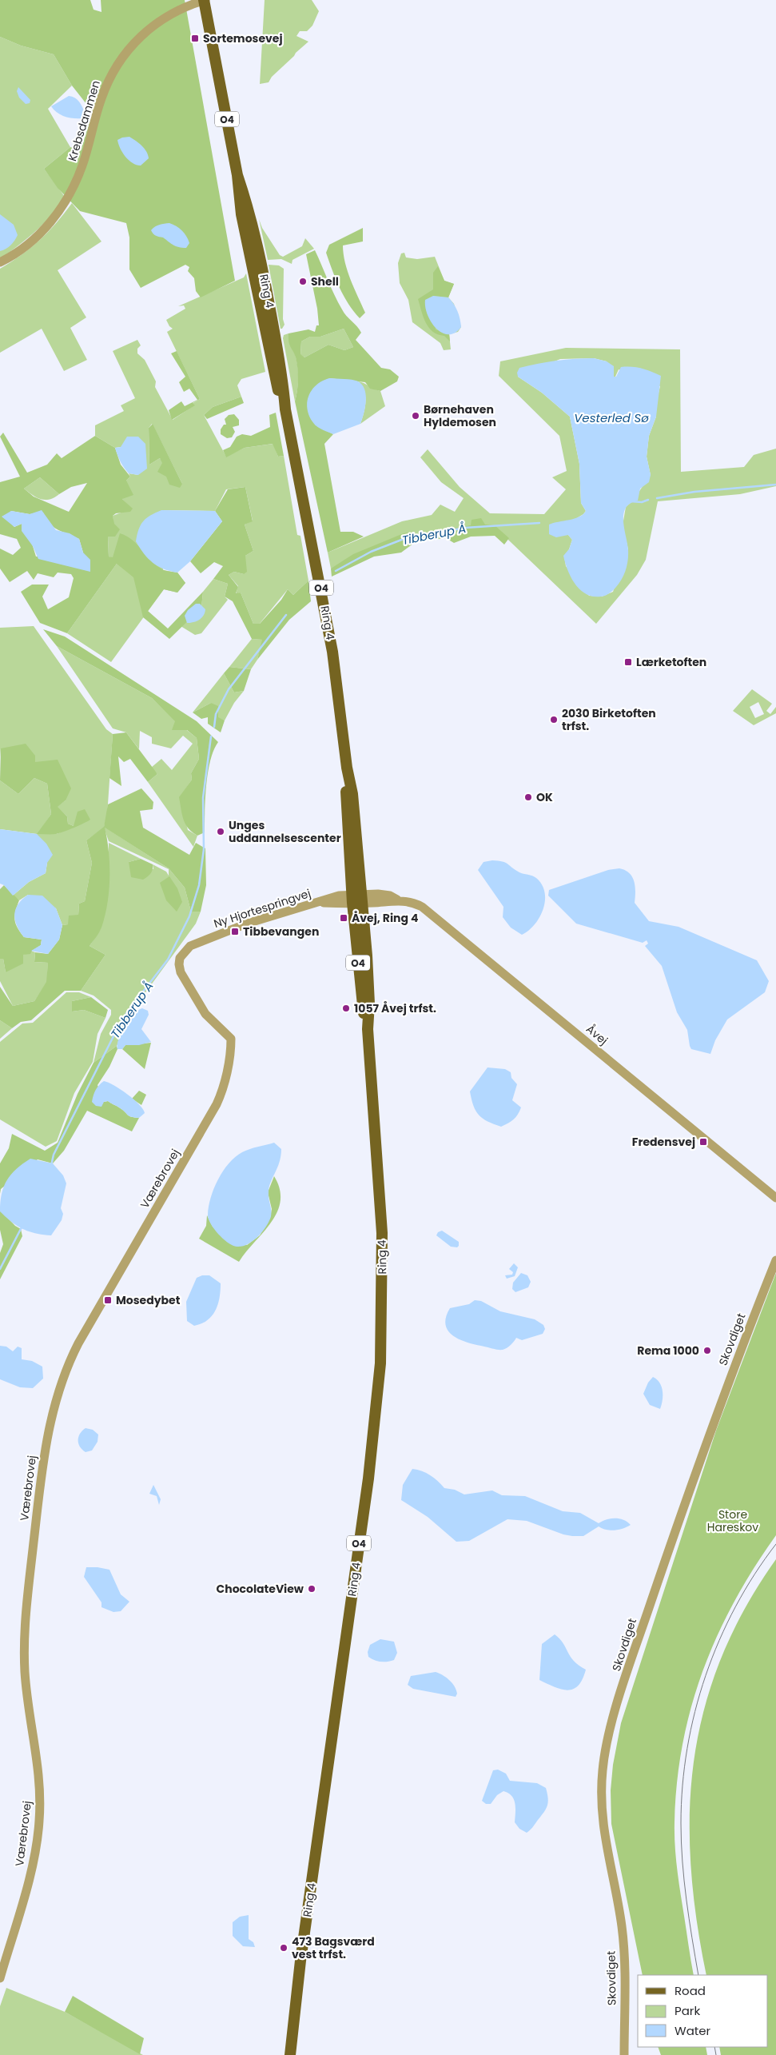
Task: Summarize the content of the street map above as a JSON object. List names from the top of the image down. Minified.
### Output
{"streets":{"main road":["O4","Ring 4"],"street":["Krebsdammen","Ny Hjortespringvej","Åvej","Værebrovej","Skovdiget"]},"crossings":[["Krebsdammen","Ring 4"],["Ring 4","Ny Hjortespringvej"],["Ring 4","Åvej"],["Ny Hjortespringvej","Åvej"],["Ny Hjortespringvej","Værebrovej"]],"water":["Vesterled Sø","Tibberup Å"],"parks":["Store Hareskov"],"places":{"transit":["Sortemosevej","Lærketoften","Åvej, Ring 4","Tibbevangen","Fredensvej","Mosedybet"],"other":["Shell","Børnehaven Hyldemosen","2030 Birketoften trfst.","OK","Unges uddannelsescenter","1057 Åvej trfst.","Rema 1000","ChocolateView","473 Bagsværd vest trfst."]},"legend":["Road","Park","Water"]}
